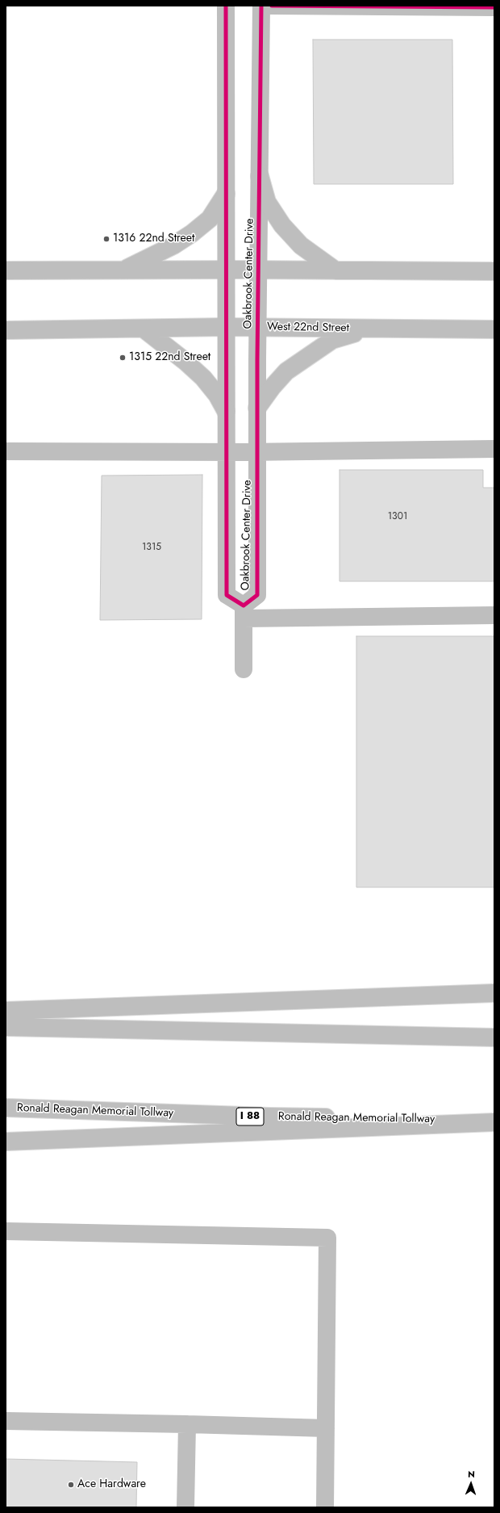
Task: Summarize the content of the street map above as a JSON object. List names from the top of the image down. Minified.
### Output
{"streets":{"main road":["Oakbrook Center Drive","West 22nd Street","Ronald Reagan Memorial Tollway","I 88"]},"crossings":[["Oakbrook Center Drive","West 22nd Street"]],"places":["1316 22nd Street","1315 22nd Street","Ace Hardware"],"house_numbers":["1301","1315"],"north":"top"}
